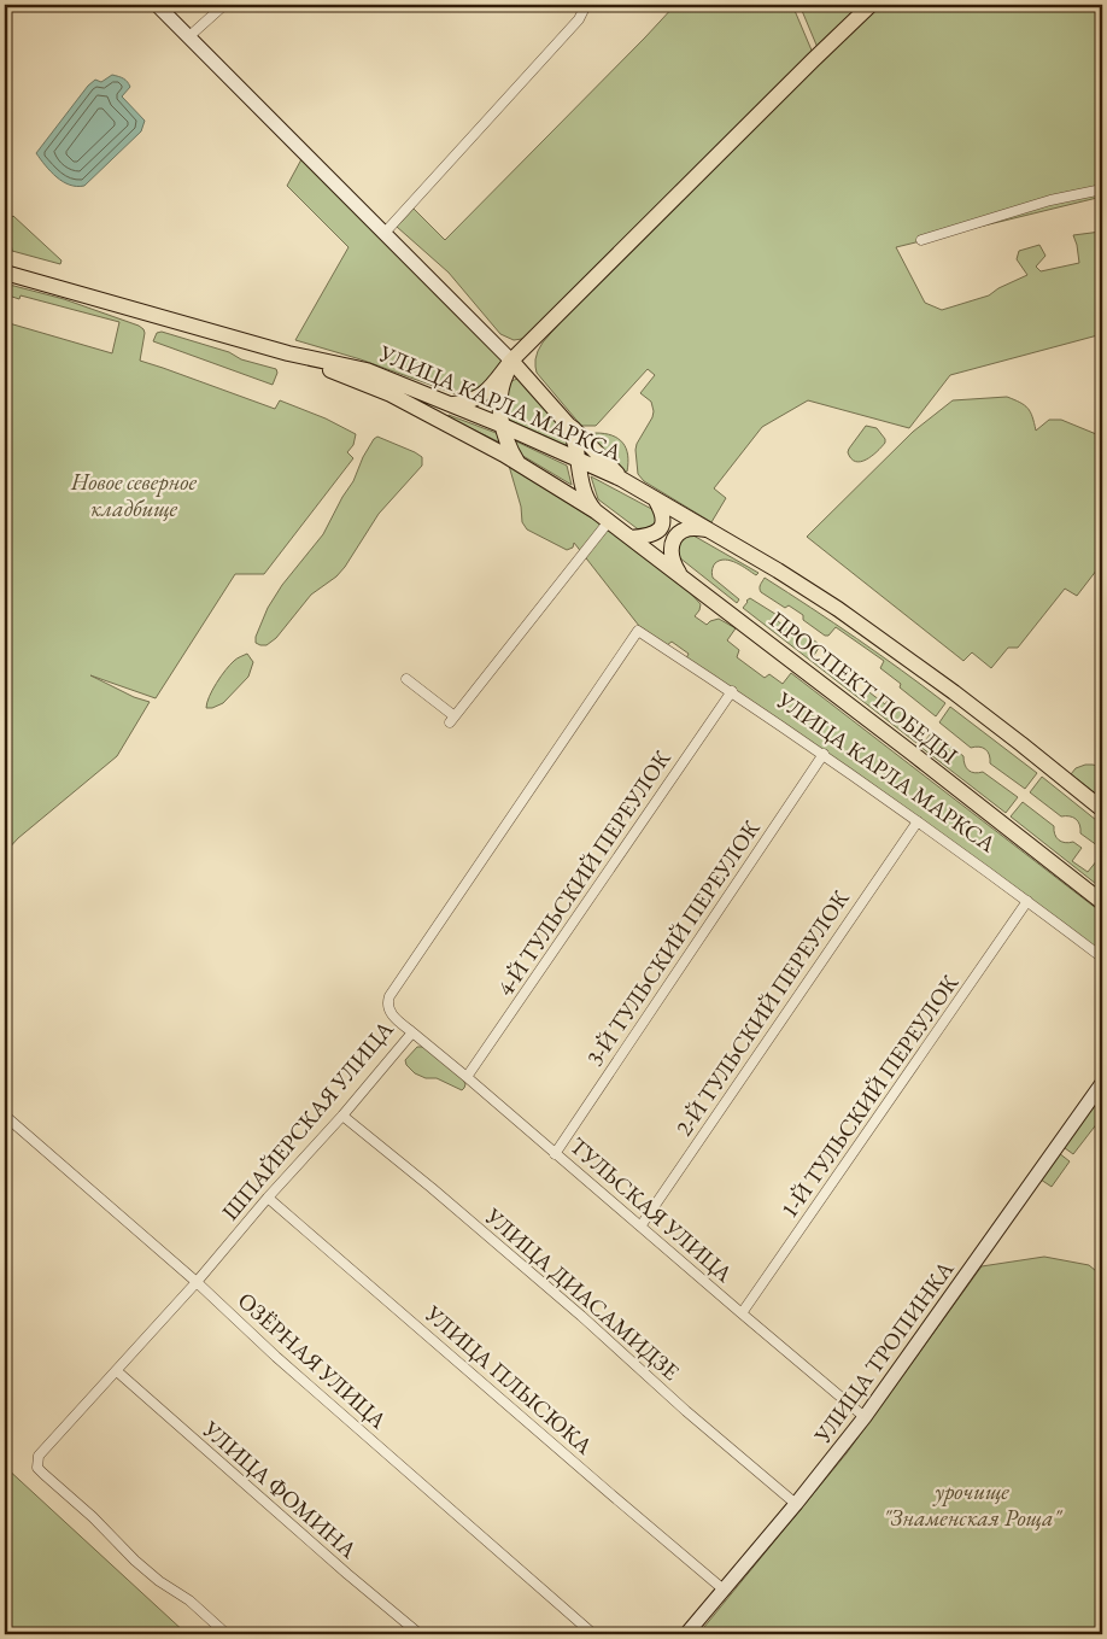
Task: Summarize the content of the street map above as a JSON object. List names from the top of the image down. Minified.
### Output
{"streets":{"main road":["УЛИЦА КАРЛА МАРКСА","ПРОСПЕКТ ПОБЕДЫ","УЛИЦА ТРОПИНКА"],"street":["4-Й ТУЛЬСКИЙ ПЕРЕУЛОК","3-Й ТУЛЬСКИЙ ПЕРЕУЛОК","2-Й ТУЛЬСКИЙ ПЕРЕУЛОК","1-Й ТУЛЬСКИЙ ПЕРЕУЛОК","ШПАЙЕРСКАЯ УЛИЦА","ТУЛЬСКАЯ УЛИЦА","УЛИЦА ДИАСАМИДЗЕ","ОЗЁРНАЯ УЛИЦА","УЛИЦА ПЛЫСЮКА","УЛИЦА ФОМИНА"]},"crossings":[["УЛИЦА КАРЛА МАРКСА","ПРОСПЕКТ ПОБЕДЫ"],["УЛИЦА КАРЛА МАРКСА","4-Й ТУЛЬСКИЙ ПЕРЕУЛОК"],["УЛИЦА КАРЛА МАРКСА","3-Й ТУЛЬСКИЙ ПЕРЕУЛОК"],["УЛИЦА КАРЛА МАРКСА","2-Й ТУЛЬСКИЙ ПЕРЕУЛОК"],["УЛИЦА КАРЛА МАРКСА","1-Й ТУЛЬСКИЙ ПЕРЕУЛОК"],["УЛИЦА КАРЛА МАРКСА","ШПАЙЕРСКАЯ УЛИЦА"],["4-Й ТУЛЬСКИЙ ПЕРЕУЛОК","ТУЛЬСКАЯ УЛИЦА"],["3-Й ТУЛЬСКИЙ ПЕРЕУЛОК","ТУЛЬСКАЯ УЛИЦА"],["2-Й ТУЛЬСКИЙ ПЕРЕУЛОК","ТУЛЬСКАЯ УЛИЦА"],["1-Й ТУЛЬСКИЙ ПЕРЕУЛОК","ТУЛЬСКАЯ УЛИЦА"],["ШПАЙЕРСКАЯ УЛИЦА","ТУЛЬСКАЯ УЛИЦА"],["ШПАЙЕРСКАЯ УЛИЦА","УЛИЦА ДИАСАМИДЗЕ"],["ШПАЙЕРСКАЯ УЛИЦА","ОЗЁРНАЯ УЛИЦА"],["ШПАЙЕРСКАЯ УЛИЦА","УЛИЦА ПЛЫСЮКА"],["ШПАЙЕРСКАЯ УЛИЦА","УЛИЦА ФОМИНА"],["ТУЛЬСКАЯ УЛИЦА","УЛИЦА ТРОПИНКА"],["УЛИЦА ДИАСАМИДЗЕ","УЛИЦА ТРОПИНКА"],["УЛИЦА ТРОПИНКА","УЛИЦА ПЛЫСЮКА"]],"parks":["Новое северное кладбище","урочище \"Знаменская Роща\""]}
